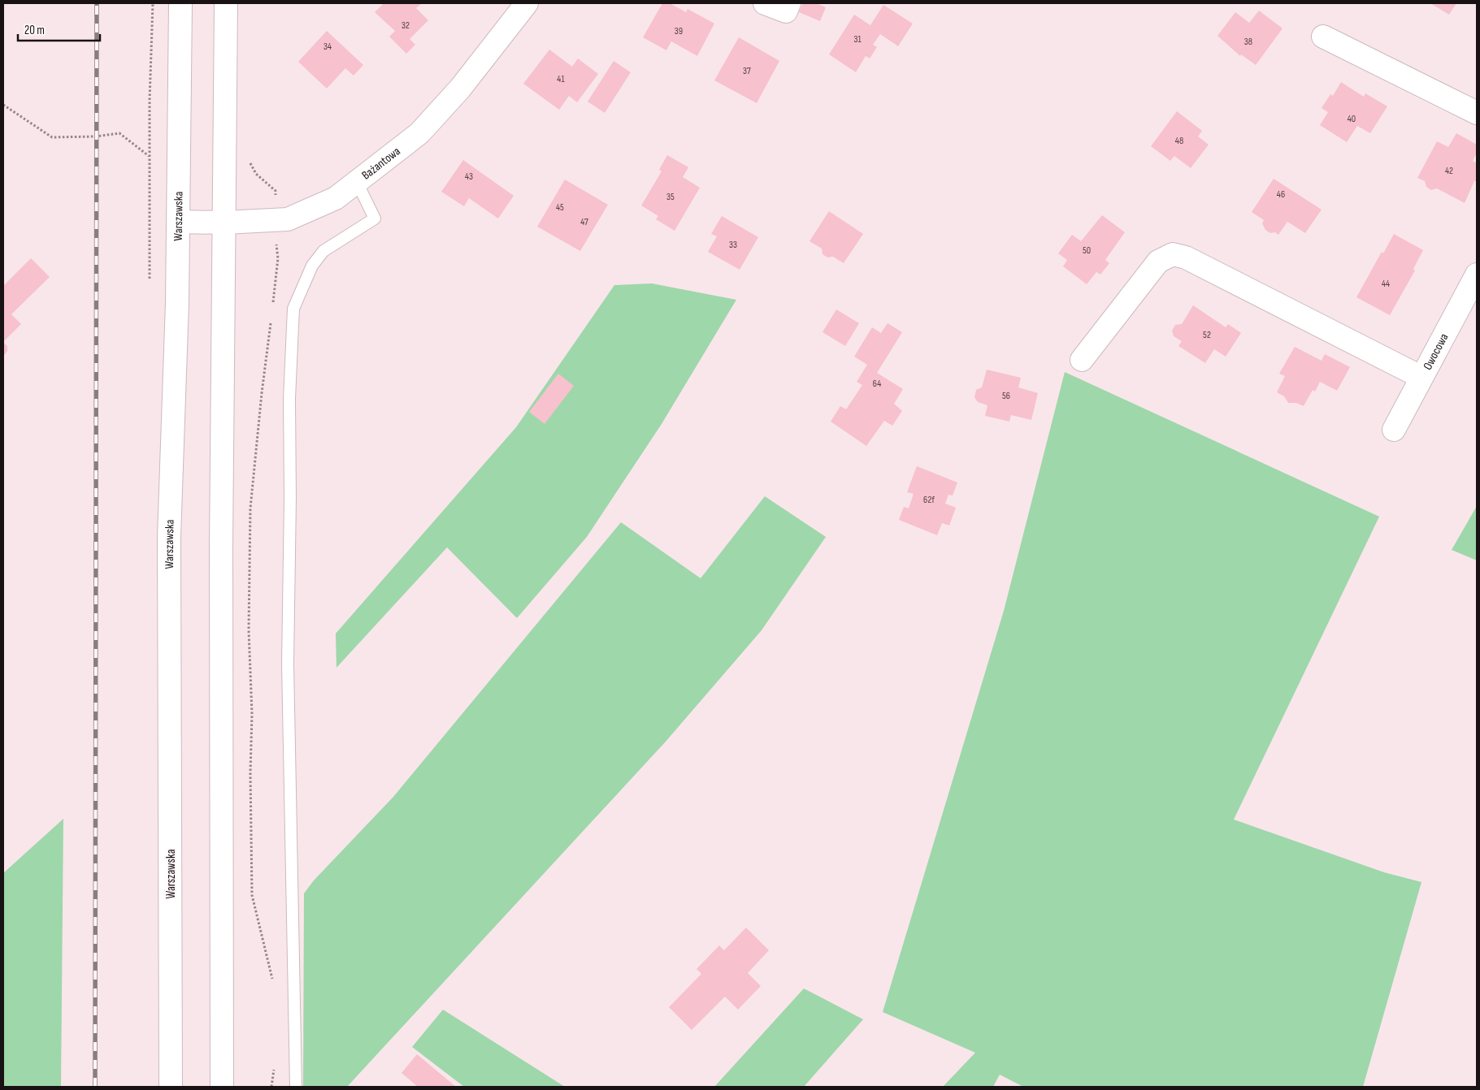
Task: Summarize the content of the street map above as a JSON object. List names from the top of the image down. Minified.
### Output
{"streets":{"main road":["Bażantowa","Warszawska","Owocowa"]},"crossings":[["Bażantowa","Warszawska"]],"house_numbers":["32","39","31","38","34","37","41","40","48","42","43","46","35","45","47","33","50","44","52","64","56","62f"],"scale_bar":"20 m"}
